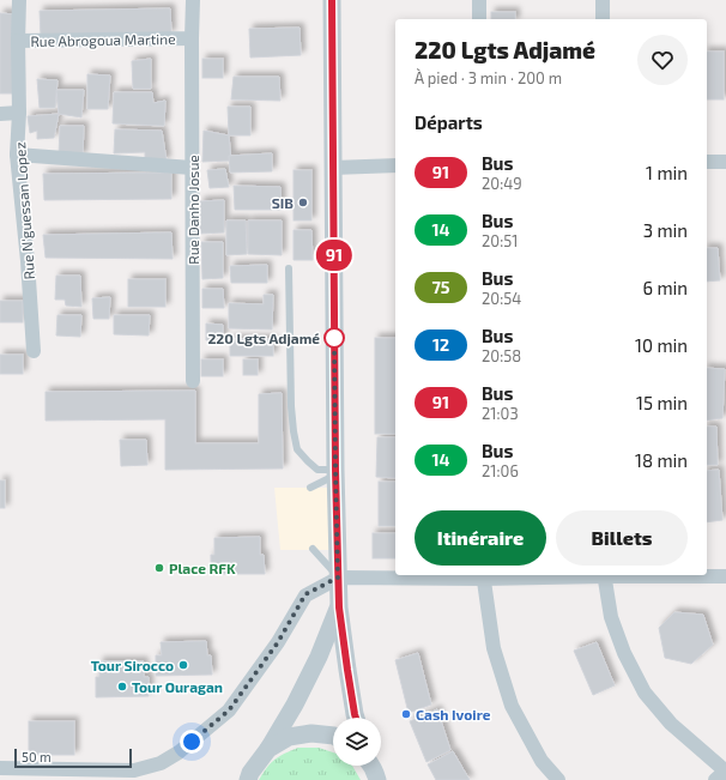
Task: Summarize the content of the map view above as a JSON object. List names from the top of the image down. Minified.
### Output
{"streets":{"street":["Rue Abrogoua Martine","Rue Danho Josue","Rue N'guessan Lopez"]},"crossings":[["Rue Abrogoua Martine","Rue Danho Josue"],["Rue Abrogoua Martine","Rue N'guessan Lopez"]],"places":["SIB","220 Lgts Adjamé","Place RFK","Tour Sirocco","Tour Ouragan","Cash Ivoire"],"lines":["bus line 91"],"scale_bar":"50 m","page":{"on_map":"91","heading":[["220 Lgts Adjamé","À pied · 3 min · 200 m"],"Départs"],"list":[{"mark":"91","name":"Bus","note":"20:49","value":"1 min"},{"mark":"14","name":"Bus","note":"20:51","value":"3 min"},{"mark":"75","name":"Bus","note":"20:54","value":"6 min"},{"mark":"12","name":"Bus","note":"20:58","value":"10 min"},{"mark":"91","name":"Bus","note":"21:03","value":"15 min"},{"mark":"14","name":"Bus","note":"21:06","value":"18 min"}],"buttons":["Itinéraire","Billets"],"scale":"50 m"}}
